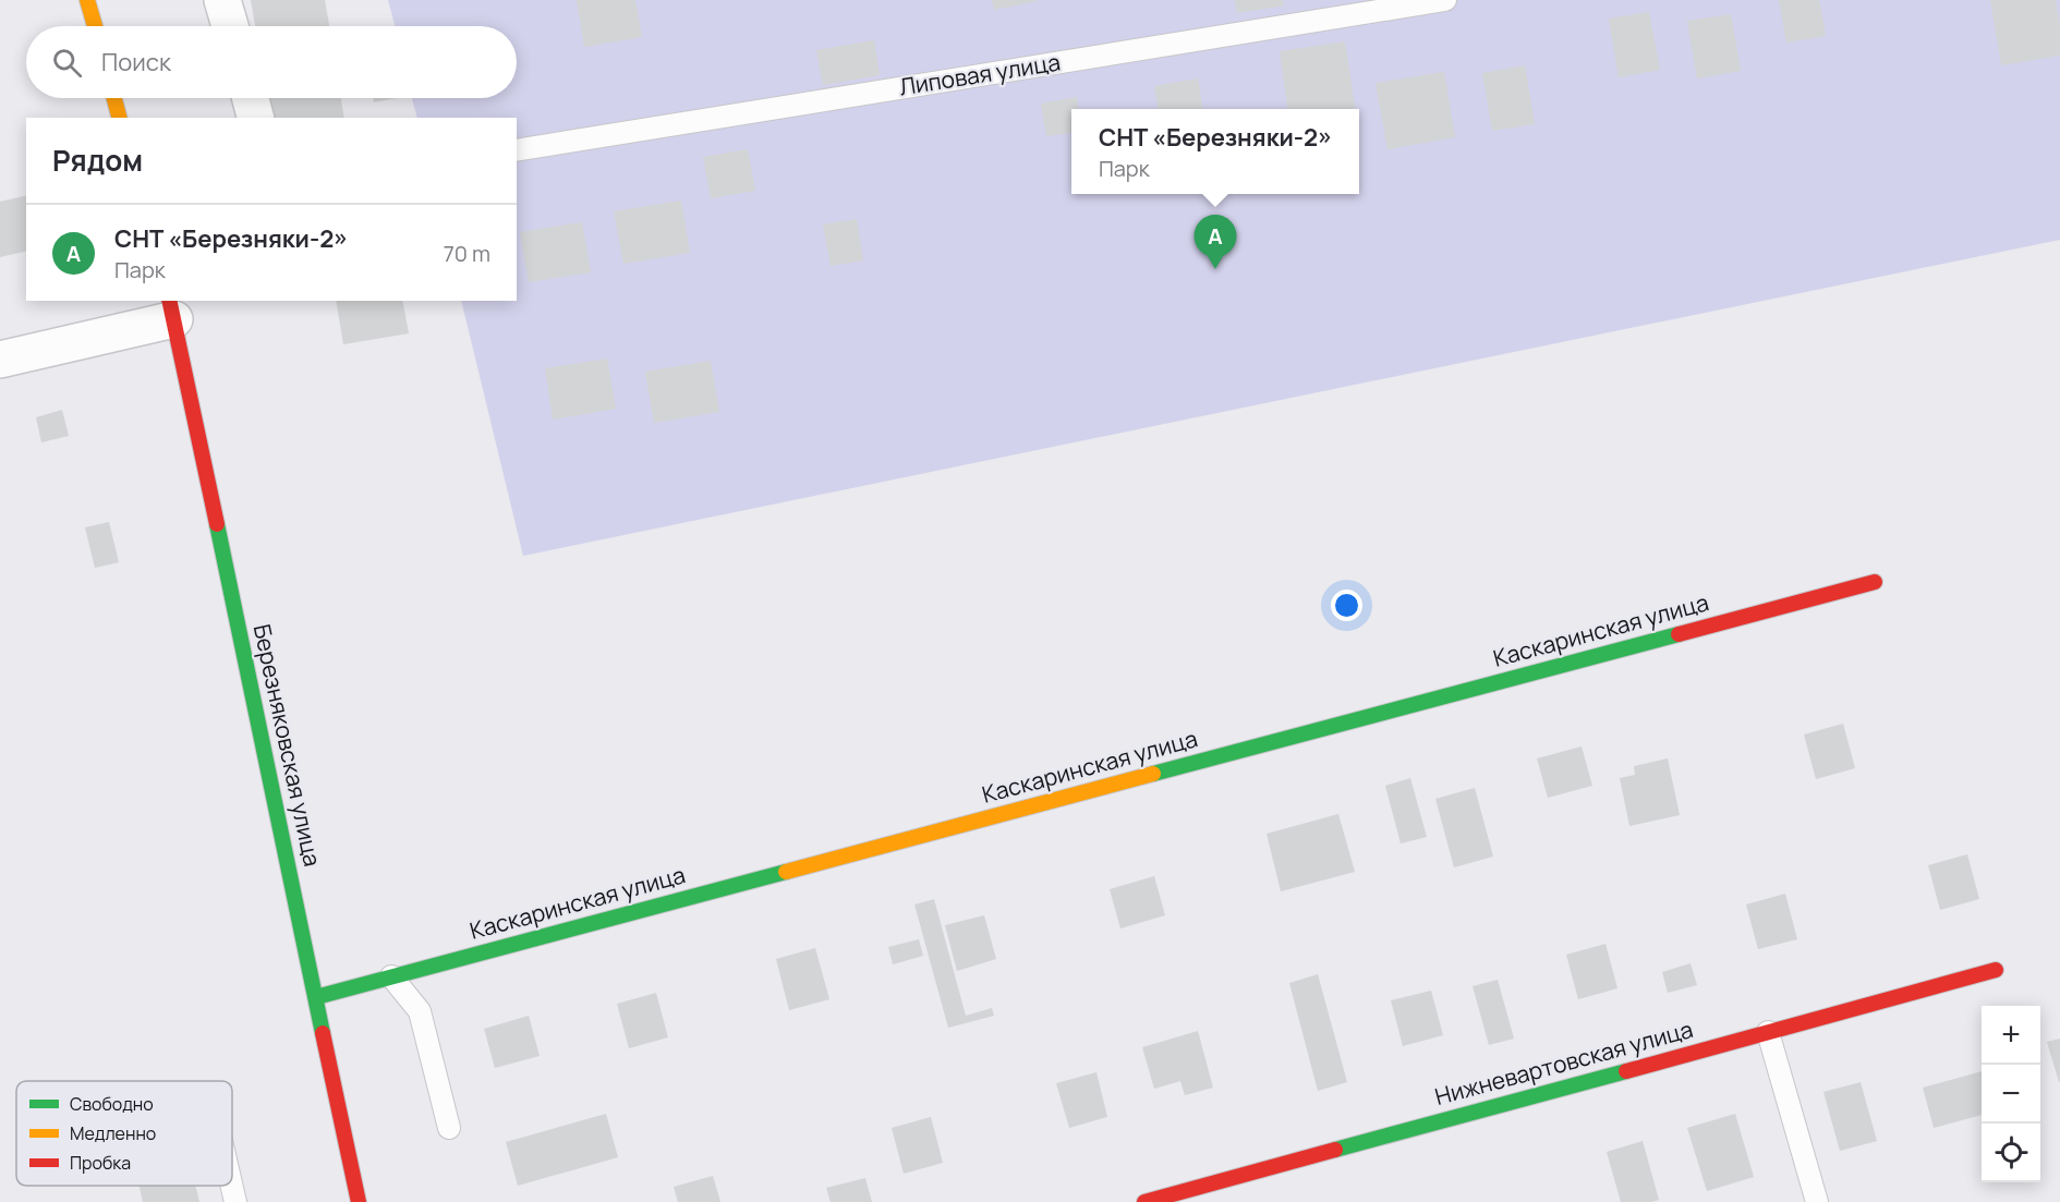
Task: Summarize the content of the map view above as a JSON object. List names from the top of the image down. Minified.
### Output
{"streets":{"street":["Каскаринская улица","Березняковская улица","Нижневартовская улица"],"lane":["Липовая улица"]},"crossings":[["Каскаринская улица","Березняковская улица"]],"legend":["Свободно","Медленно","Пробка"],"page":{"search":"Поиск","popup":["СНТ «Березняки-2»","Парк"],"heading":"Рядом","list":[{"mark":"A","name":"СНТ «Березняки-2»","note":"Парк","value":"70 m"}],"pins":"A","map_buttons":["+","−"]}}
